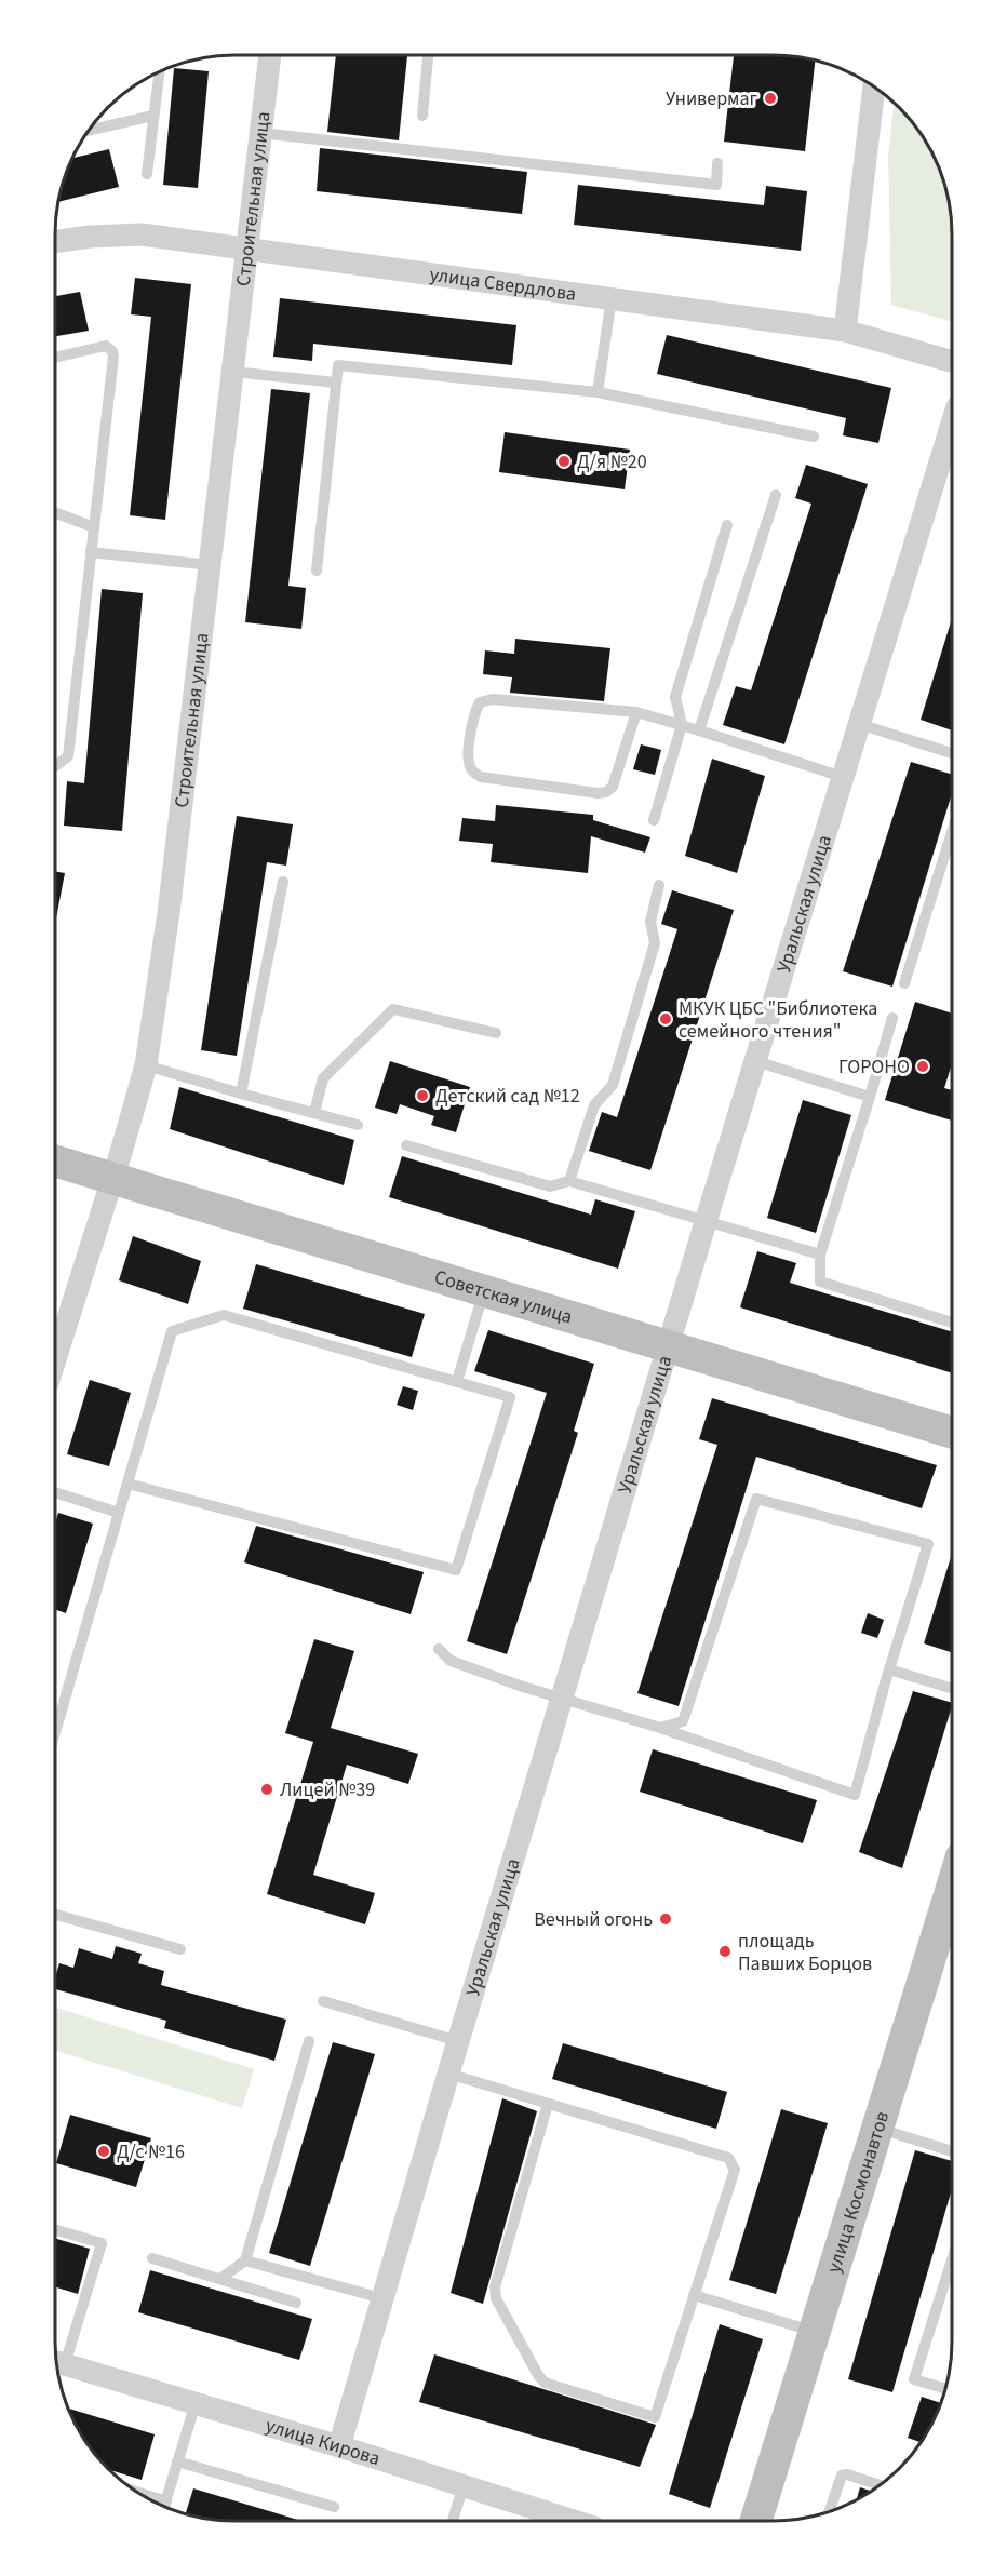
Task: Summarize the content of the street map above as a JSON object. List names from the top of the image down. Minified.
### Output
{"streets":{"street":["Строительная улица","улица Свердлова","Уральская улица","Советская улица","улица Космонавтов","улица Кирова"]},"crossings":[["Строительная улица","улица Свердлова"],["Строительная улица","Советская улица"],["Уральская улица","Советская улица"],["Уральская улица","улица Кирова"]],"places":["Универмаг","Д/я №20","МКУК ЦБС \"Библиотека семейного чтения\"","ГОРОНО","Детский сад №12","Лицей №39","Вечный огонь","площадь Павших Борцов","Д/с №16"]}
